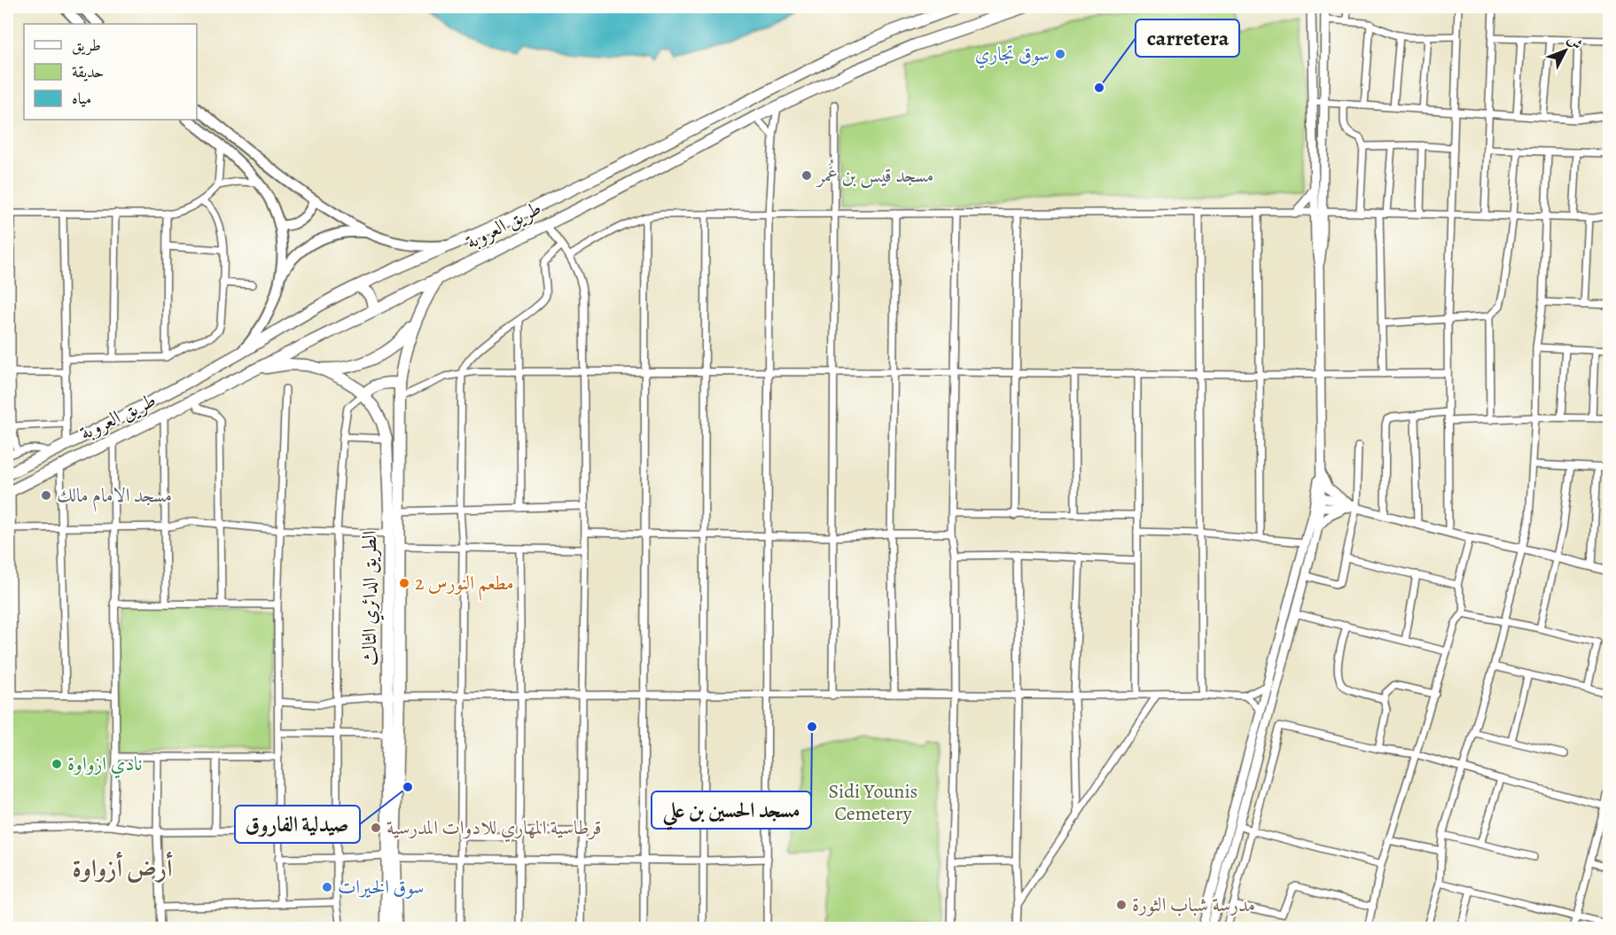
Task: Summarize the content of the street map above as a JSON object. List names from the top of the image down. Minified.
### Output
{"streets":{"highway":["طريق العروبة","الطريق الدائري الثالث"]},"crossings":[["طريق العروبة","الطريق الدائري الثالث"]],"districts":["أرض أزواوة"],"parks":["Sidi Younis Cemetery"],"places":["سوق تجاري","carretera","مسجد قيس بن عُمر","مسجد الامام مالك","مطعم النورس 2","مسجد الحسين بن علي","نادي ازواوة","صيدلية الفاروق","قرطاسية المهاري للادوات المدرسية","سوق الخيرات","مدرسة شباب الثورة"],"legend":["طريق","حديقة","مياه"],"north":"top right"}
